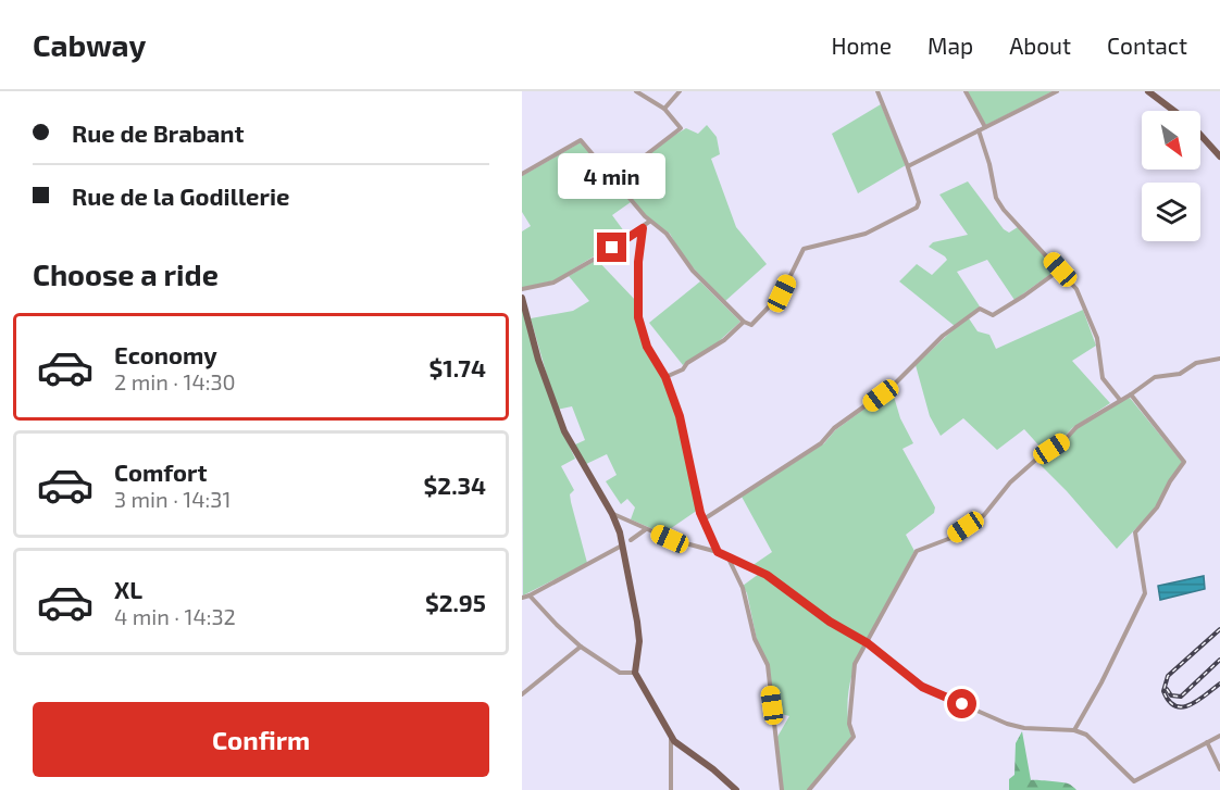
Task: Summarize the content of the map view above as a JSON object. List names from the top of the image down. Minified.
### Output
{"north":"bottom right","page":{"header":"Cabway","nav":["Home","Map","About","Contact"],"banner":["Rue de Brabant","Rue de la Godillerie"],"bubble":"4 min","heading":"Choose a ride","list":[{"name":"Economy","note":"2 min · 14:30","value":"$1.74"},{"name":"Comfort","note":"3 min · 14:31","value":"$2.34"},{"name":"XL","note":"4 min · 14:32","value":"$2.95"}],"buttons":"Confirm"}}
